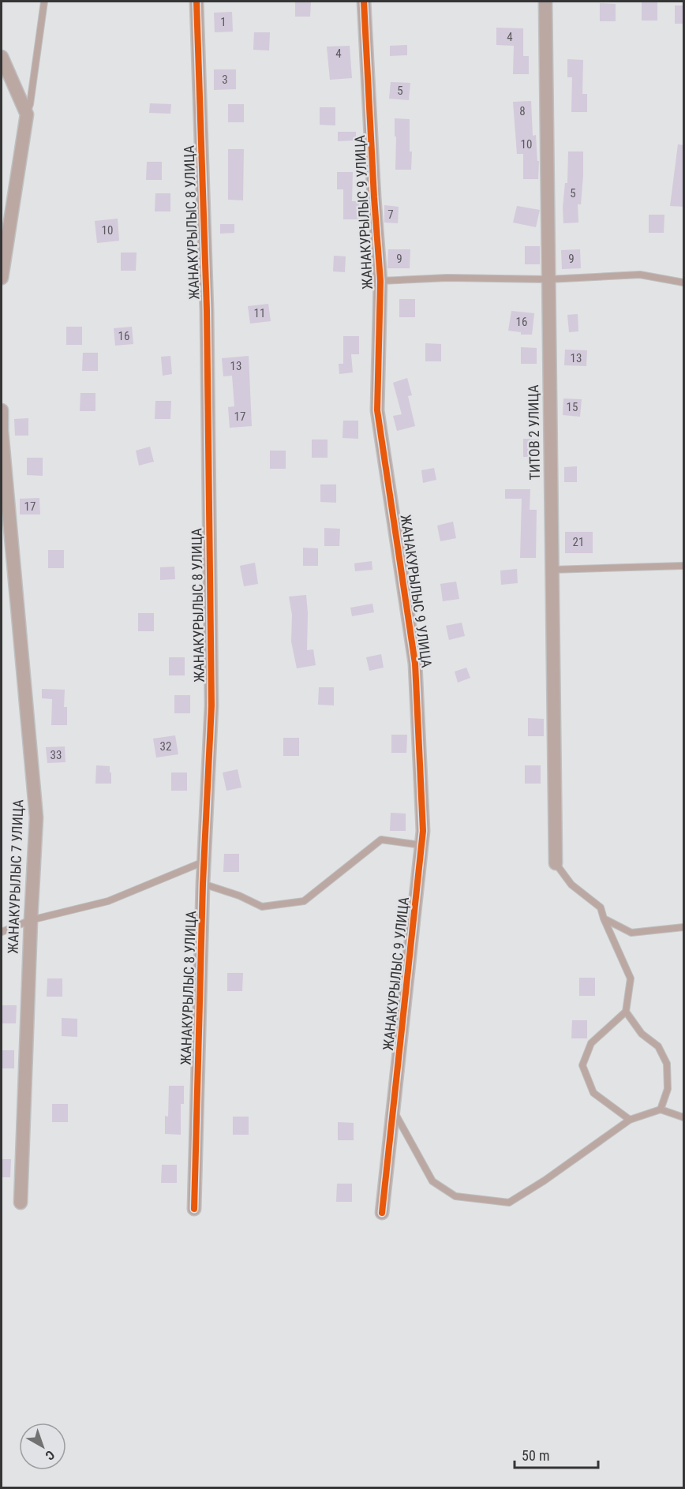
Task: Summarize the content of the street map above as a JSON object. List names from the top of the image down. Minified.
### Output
{"streets":{"street":["ЖАНАКУРЫЛЫС 9 УЛИЦА","ЖАНАКУРЫЛЫС 8 УЛИЦА","ТИТОВ 2 УЛИЦА","ЖАНАКУРЫЛЫС 7 УЛИЦА"]},"house_numbers":["1","4","4","3","5","8","10","5","7","10","9","9","11","16","16","13","13","15","17","17","21","32","33"],"scale_bar":"50 m","north":"bottom right"}
